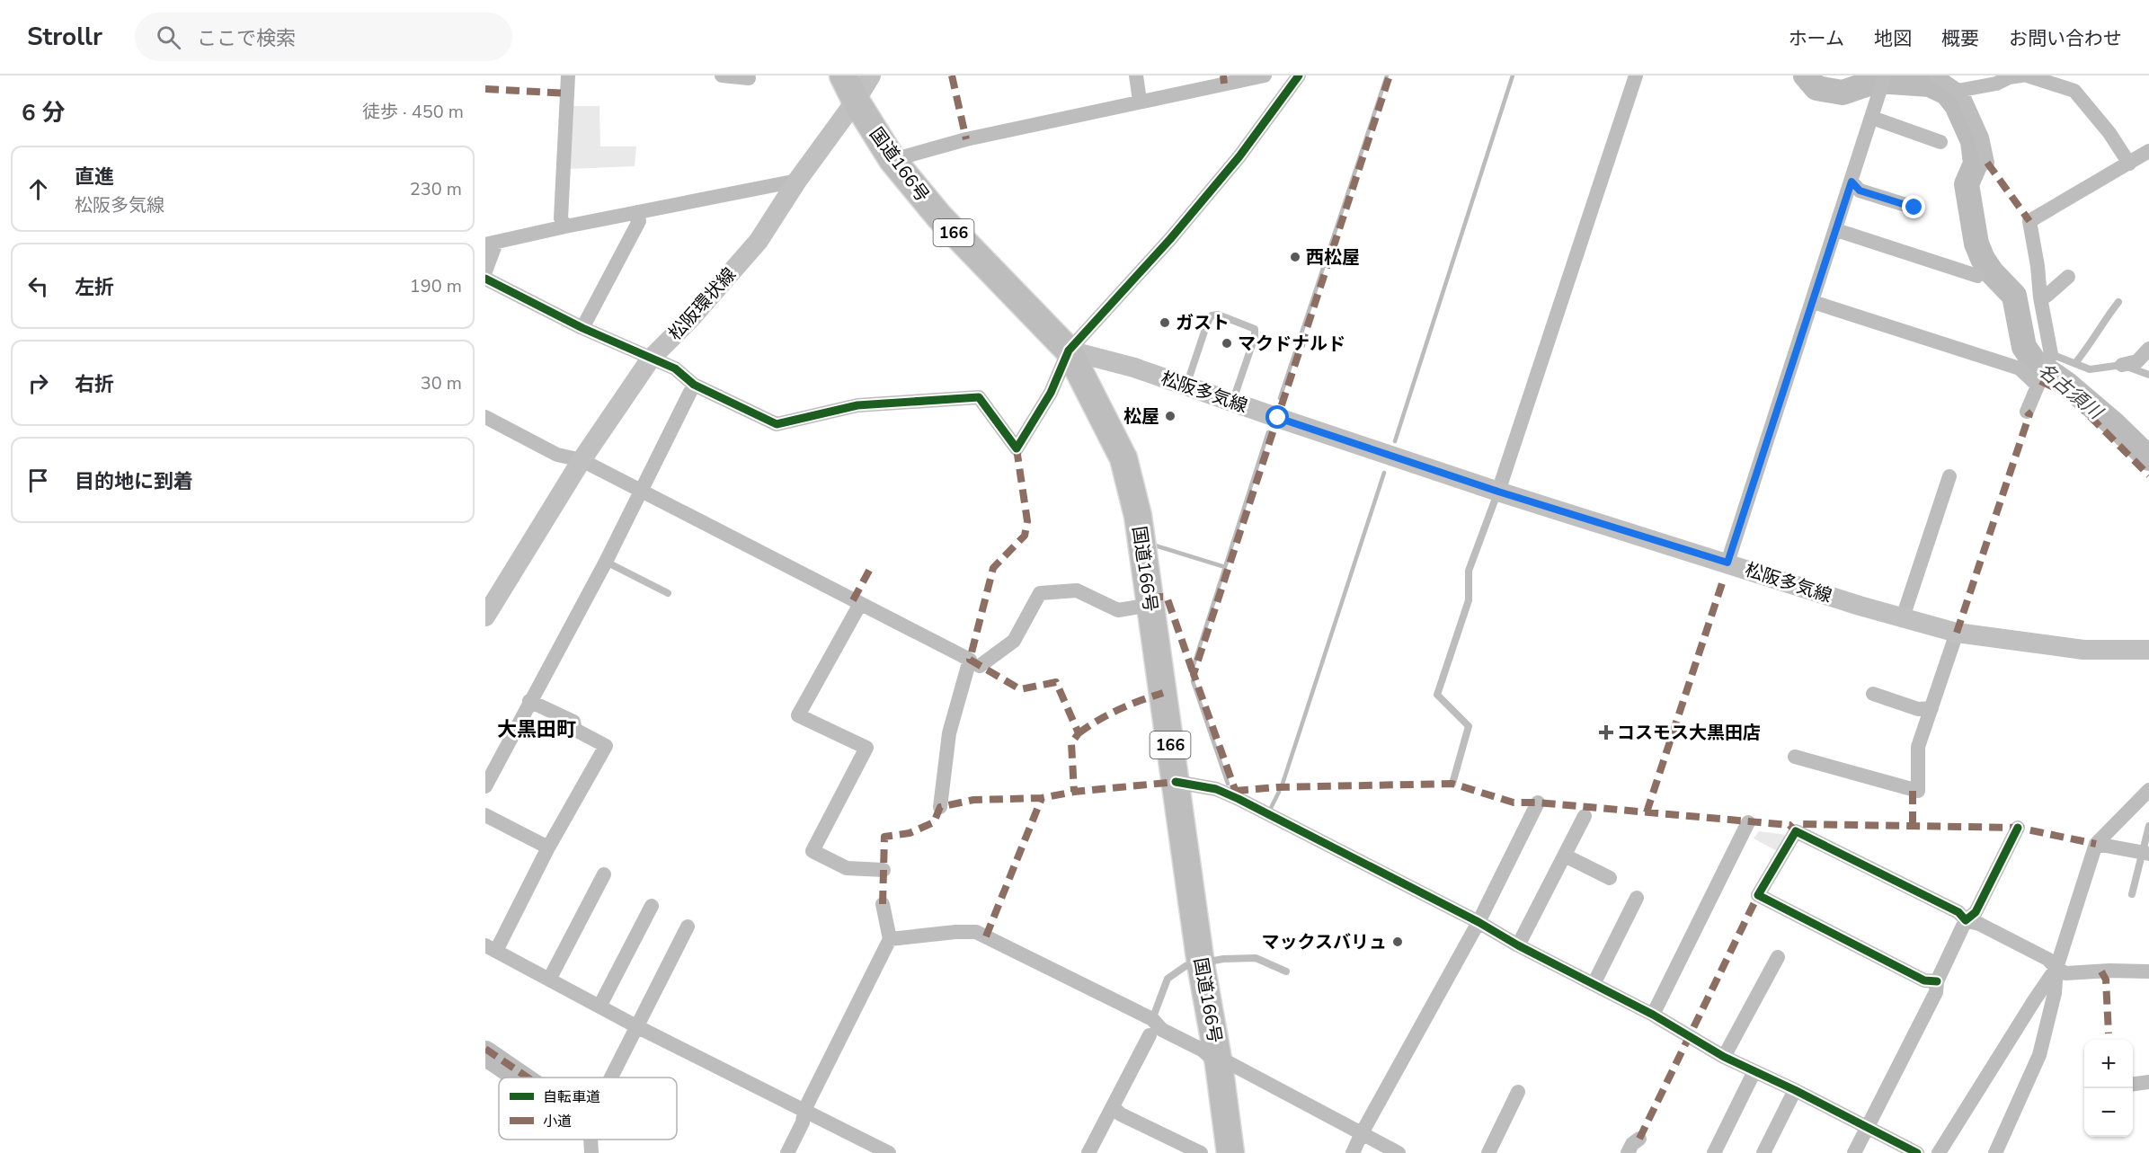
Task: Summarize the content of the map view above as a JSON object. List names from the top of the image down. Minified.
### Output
{"streets":{"highway":["国道166号","166"],"main road":["松阪環状線","松阪多気線"]},"crossings":[["国道166号","松阪環状線"],["国道166号","松阪多気線"]],"districts":["大黒田町"],"water":["名古須川"],"places":{"other":["西松屋","ガスト","マクドナルド","松屋","マックスバリュ"],"health":["コスモス大黒田店"]},"legend":["自転車道","小道"],"page":{"header":"Strollr","search":"ここで検索","nav":["ホーム","地図","概要","お問い合わせ"],"heading":["6 分","徒歩 · 450 m"],"list":[["直進","松阪多気線","230 m"],["左折","190 m"],["右折","30 m"],"目的地に到着"],"map_buttons":["+","−"]}}
